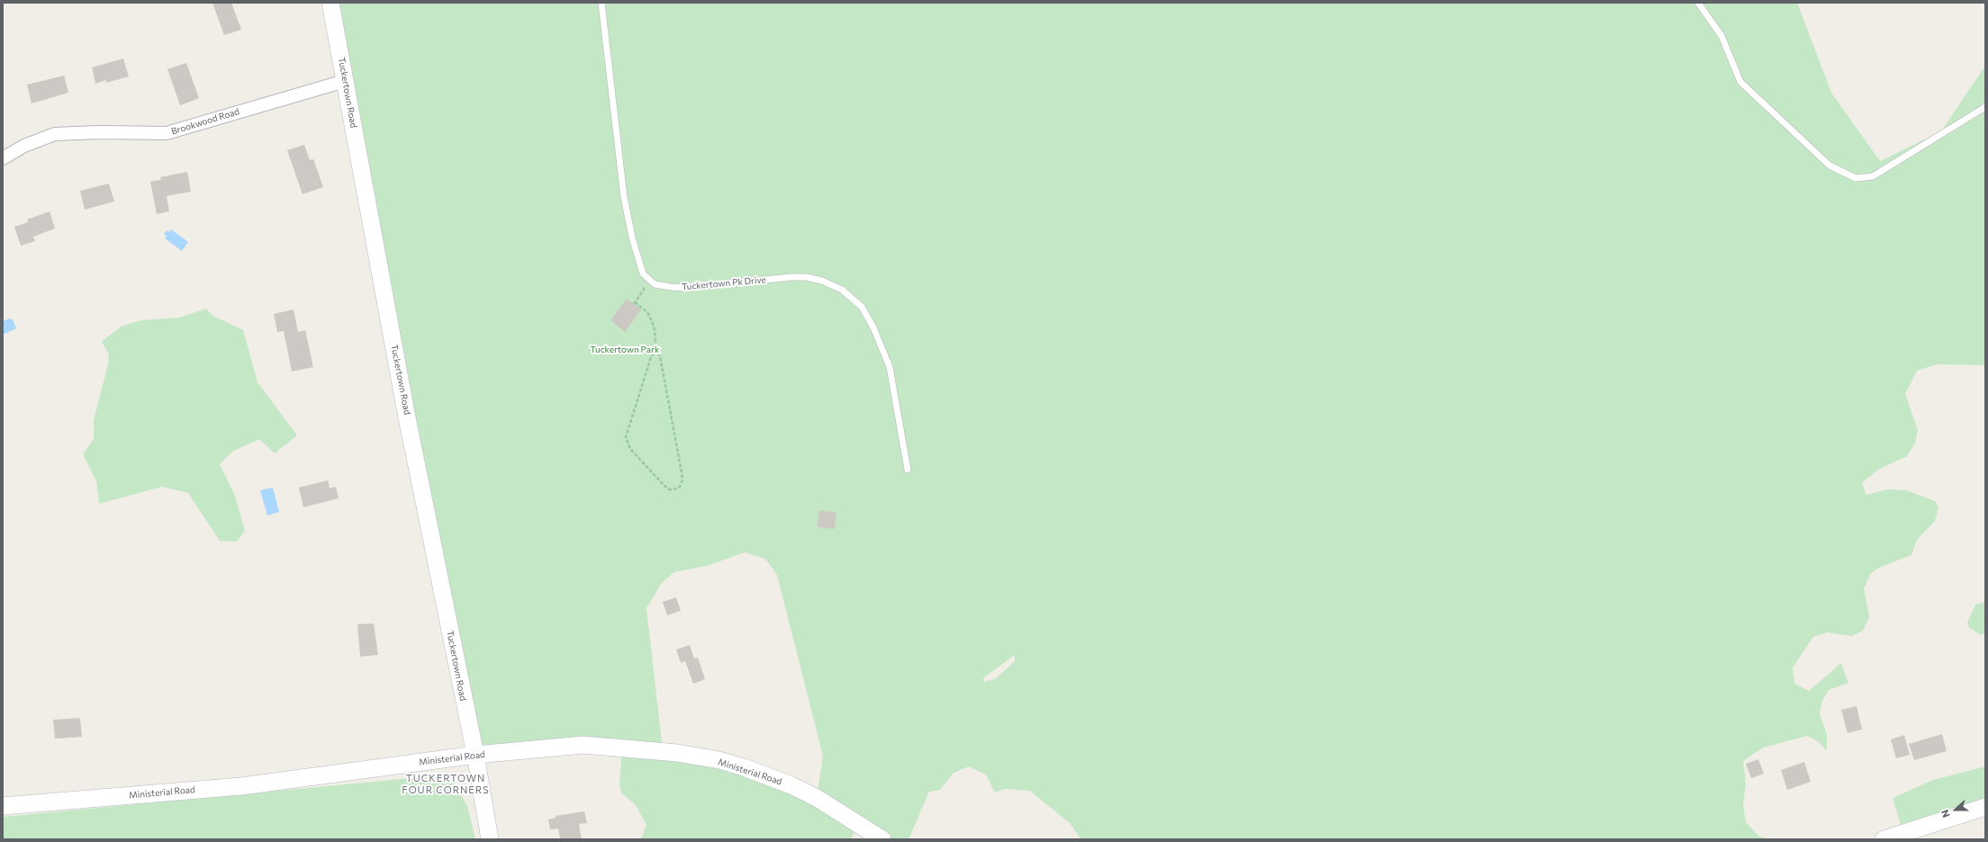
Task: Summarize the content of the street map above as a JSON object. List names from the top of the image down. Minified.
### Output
{"streets":{"main road":["Tuckertown Road","Ministerial Road"],"street":["Brookwood Road"],"lane":["Tuckertown Pk Drive"]},"crossings":[["Tuckertown Road","Brookwood Road"],["Tuckertown Road","Ministerial Road"]],"districts":["TUCKERTOWN FOUR CORNERS"],"parks":["Tuckertown Park"],"north":"left"}
